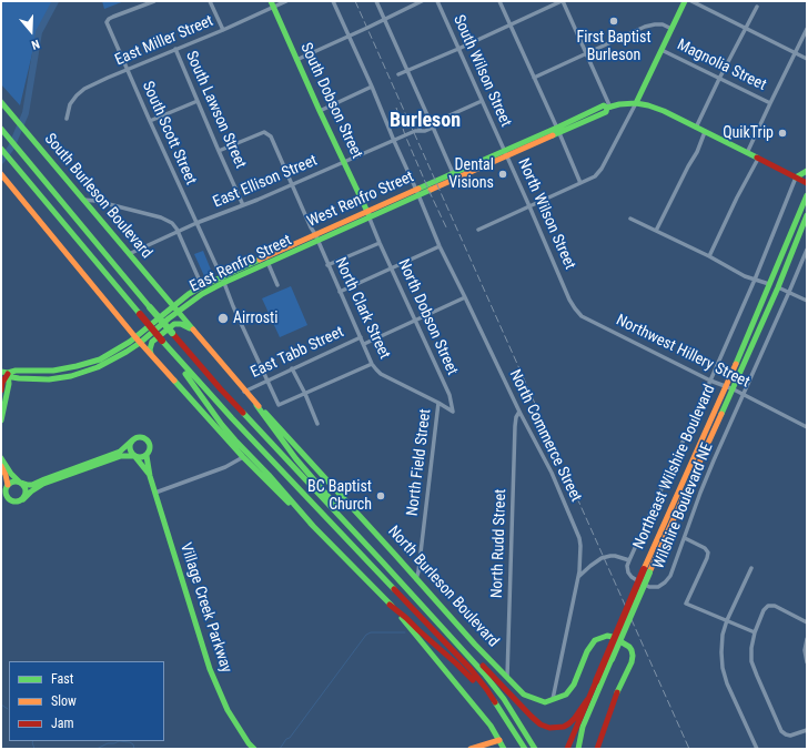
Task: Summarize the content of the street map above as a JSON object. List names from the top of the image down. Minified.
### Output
{"streets":{"main road":["South Dobson Street","South Burleson Boulevard","West Renfro Street","East Renfro Street","Northeast Wilshire Boulevard","North Burleson Boulevard","Village Creek Parkway"],"street":["East Miller Street","Magnolia Street","South Wilson Street","South Lawson Street","South Scott Street","East Ellison Street","North Wilson Street","North Clark Street","North Dobson Street","Northwest Hillery Street","East Tabb Street","North Commerce Street","North Field Street","Wilshire Boulevard NE","North Rudd Street"]},"crossings":[["East Miller Street","South Dobson Street"],["East Miller Street","South Lawson Street"],["East Miller Street","South Scott Street"],["South Wilson Street","East Ellison Street"],["South Wilson Street","West Renfro Street"],["South Wilson Street","North Wilson Street"],["South Dobson Street","East Ellison Street"],["South Dobson Street","East Renfro Street"],["South Dobson Street","North Dobson Street"],["South Lawson Street","East Ellison Street"],["South Lawson Street","North Clark Street"],["South Scott Street","East Ellison Street"],["South Scott Street","East Renfro Street"],["South Scott Street","East Tabb Street"],["East Ellison Street","South Burleson Boulevard"],["East Ellison Street","North Clark Street"],["East Ellison Street","North Commerce Street"],["South Burleson Boulevard","East Renfro Street"],["South Burleson Boulevard","North Burleson Boulevard"],["West Renfro Street","North Wilson Street"],["West Renfro Street","East Renfro Street"],["West Renfro Street","North Commerce Street"],["North Wilson Street","Northwest Hillery Street"],["East Renfro Street","North Clark Street"],["East Renfro Street","North Dobson Street"],["East Renfro Street","North Commerce Street"],["East Renfro Street","North Burleson Boulevard"],["North Clark Street","North Dobson Street"],["North Clark Street","East Tabb Street"],["North Clark Street","North Field Street"],["North Dobson Street","East Tabb Street"],["North Dobson Street","North Field Street"],["Northwest Hillery Street","Northeast Wilshire Boulevard"],["Northwest Hillery Street","Wilshire Boulevard NE"],["East Tabb Street","North Commerce Street"],["East Tabb Street","North Burleson Boulevard"],["North Commerce Street","North Rudd Street"],["North Commerce Street","North Burleson Boulevard"],["North Field Street","North Burleson Boulevard"],["North Rudd Street","North Burleson Boulevard"]],"districts":["Burleson"],"places":["First Baptist Burleson","QuikTrip","Dental Visions","Airrosti","BC Baptist Church"],"legend":["Fast","Slow","Jam"],"north":"bottom"}
